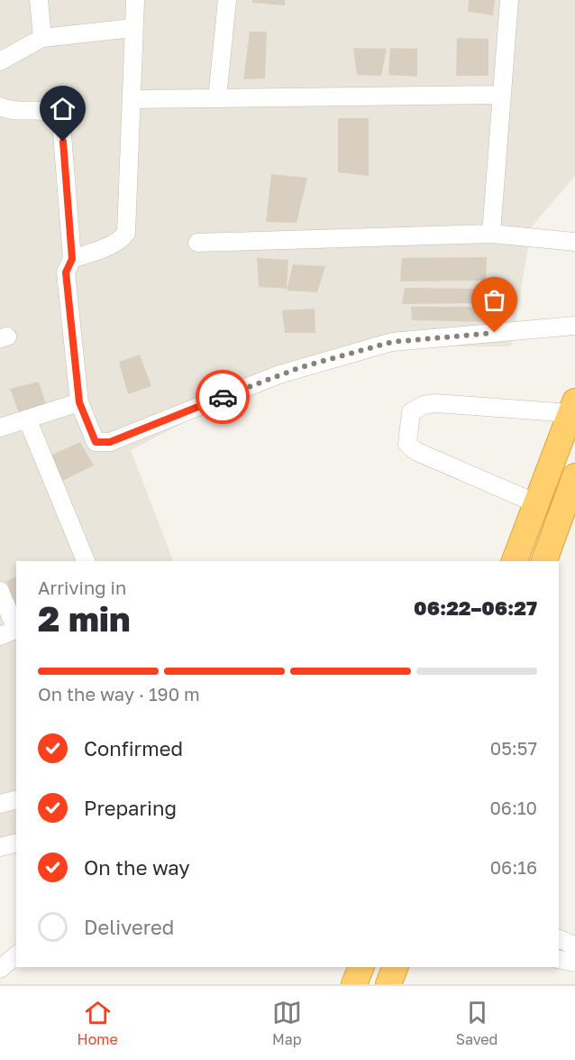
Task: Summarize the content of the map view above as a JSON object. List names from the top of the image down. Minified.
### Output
{"page":{"heading":["2 min","Arriving in","06:22–06:27"],"bar":"On the way · 190 m","list":[["Confirmed","05:57"],["Preparing","06:10"],["On the way","06:16"],"Delivered"],"tabs":["Home","Map","Saved"]}}
